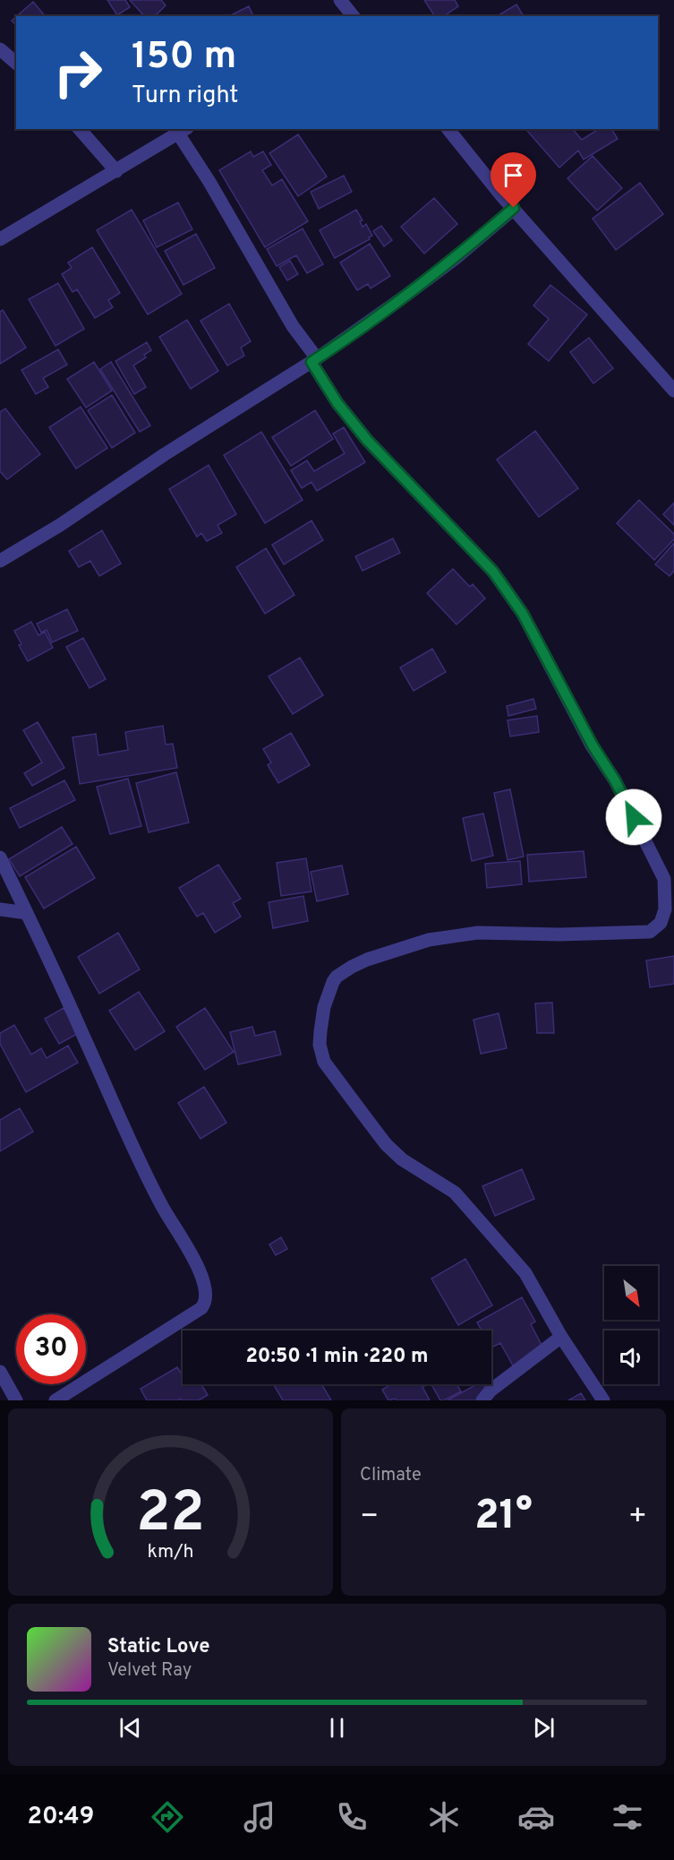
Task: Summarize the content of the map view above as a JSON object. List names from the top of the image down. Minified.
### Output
{"north":"bottom right","page":{"turn":["150 m","Turn right"],"limit":"30","trip":"20:50 · 1 min · 220 m","tile":"Climate","heat":["−","21°","+"],"song":["Static Love","Velvet Ray"],"tabs":"20:49","gauge":["22","km/h"]}}
